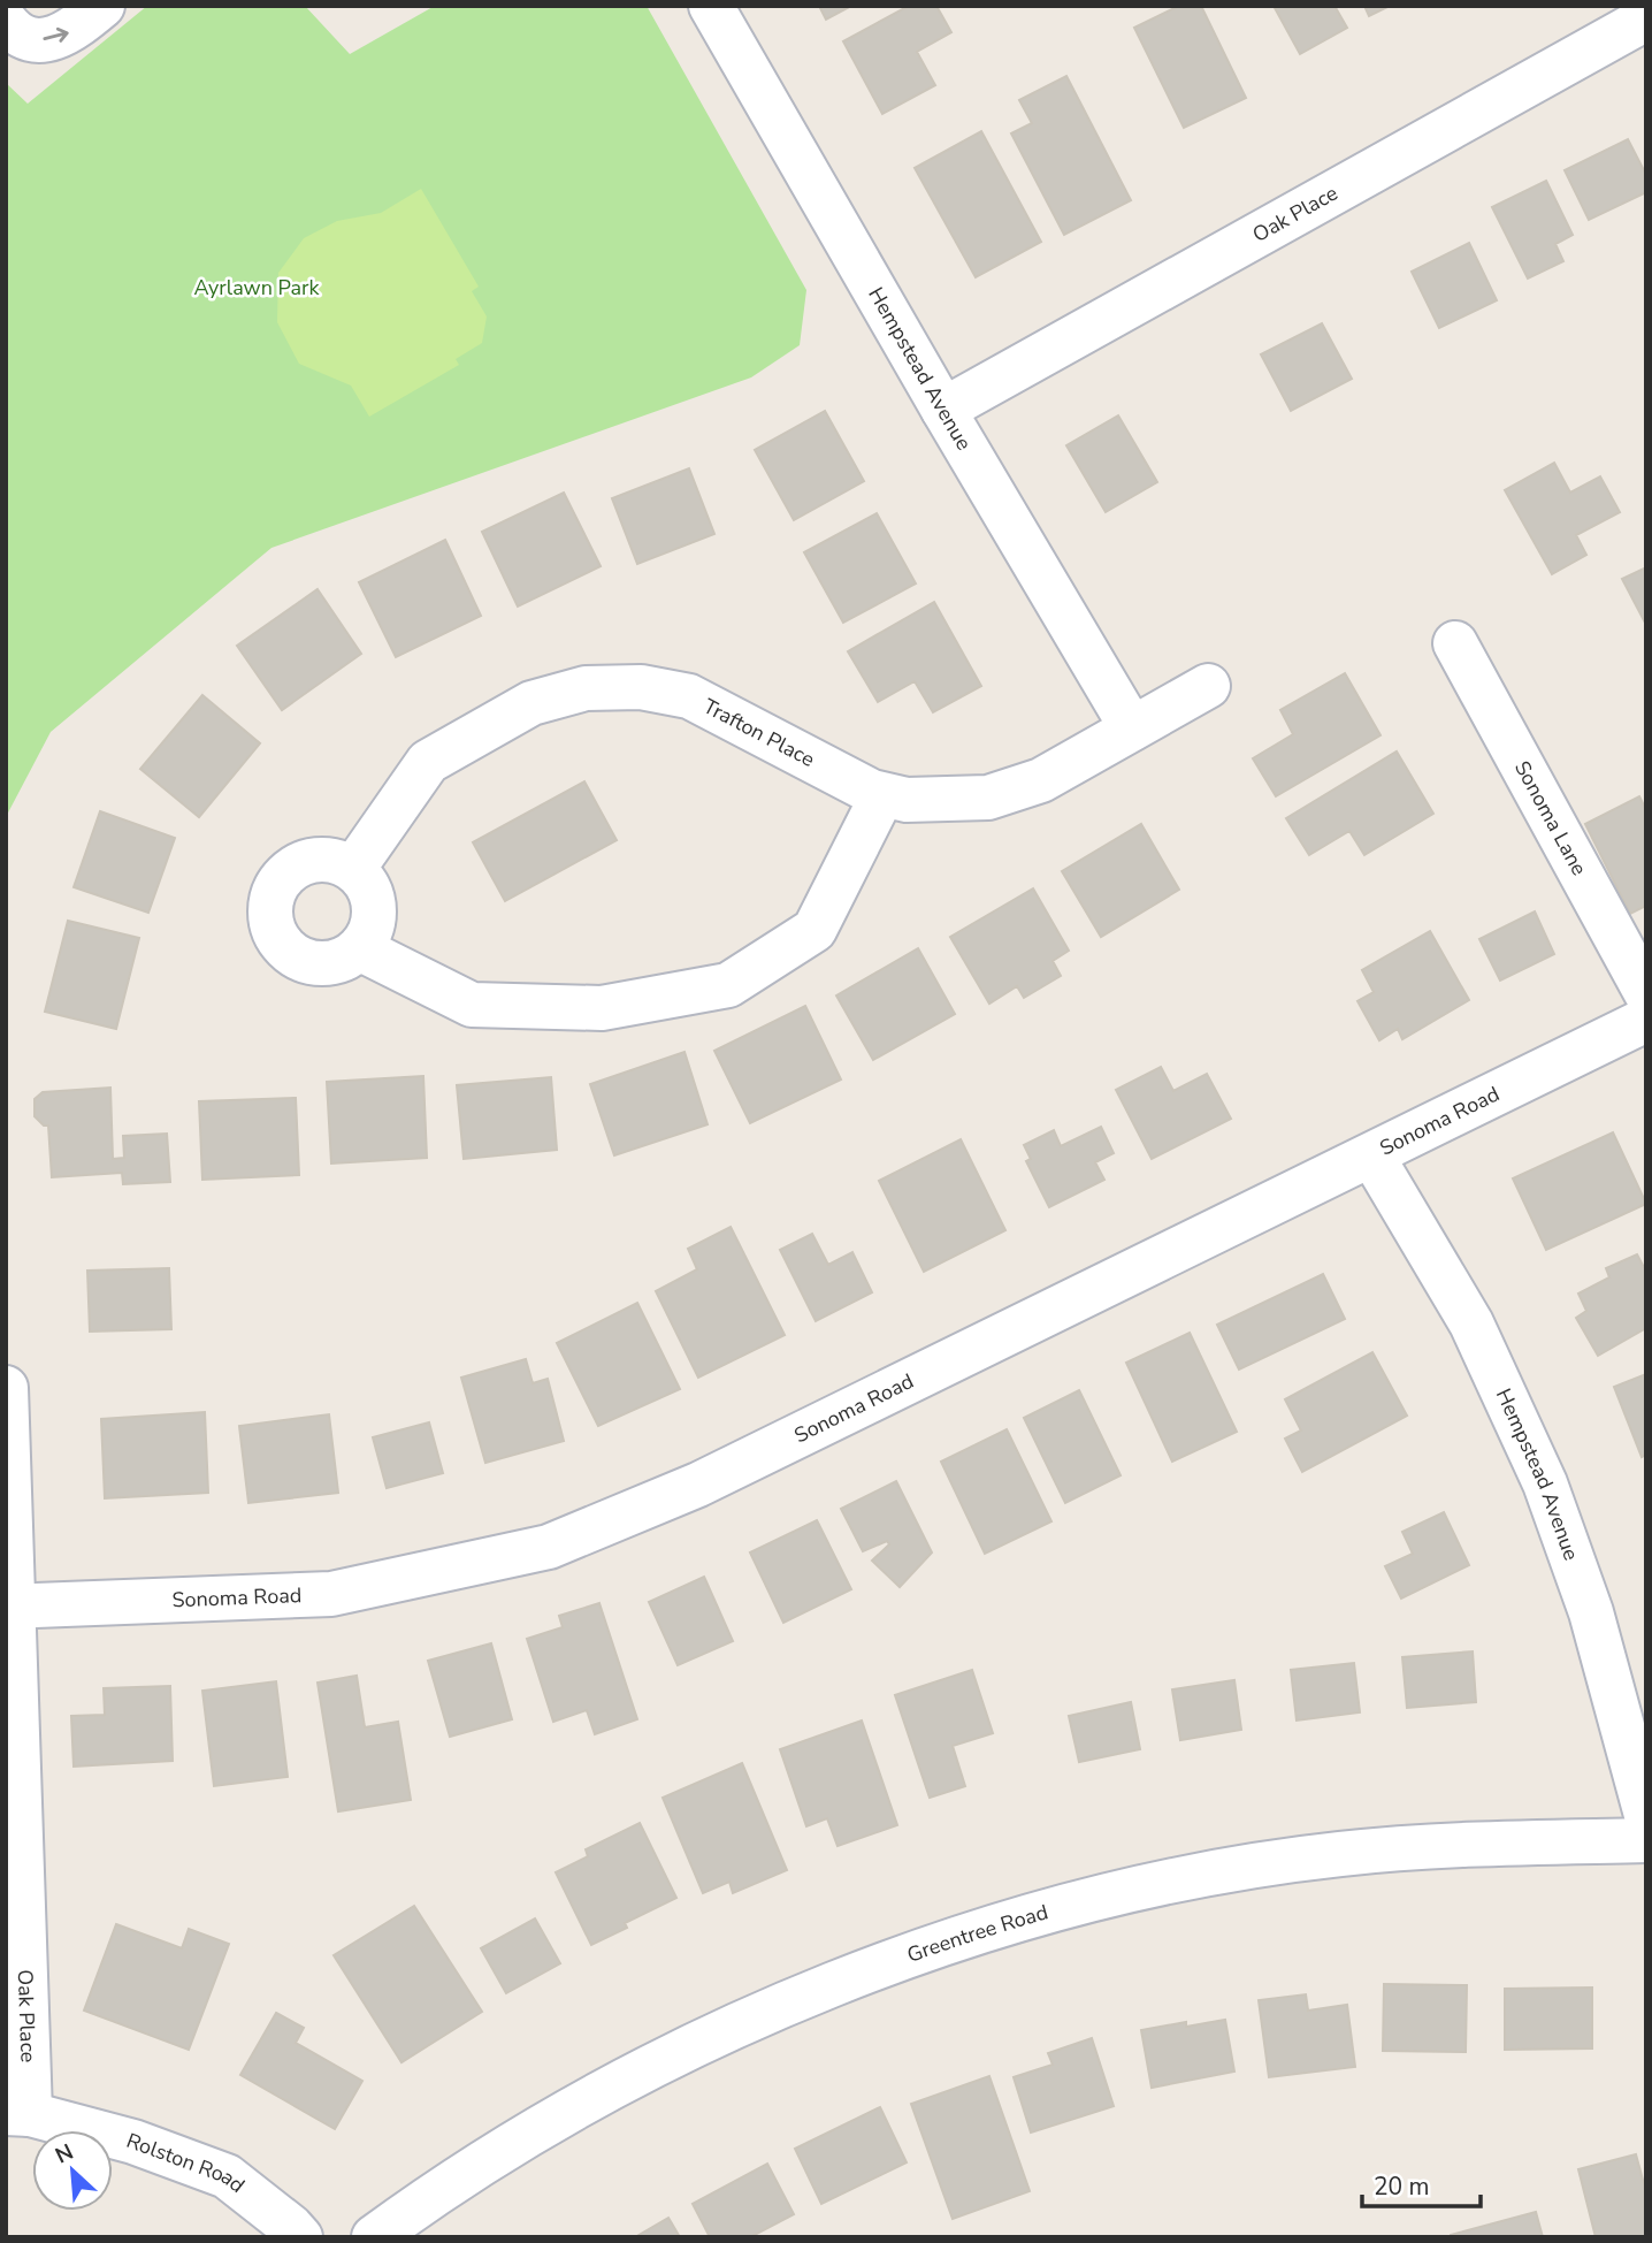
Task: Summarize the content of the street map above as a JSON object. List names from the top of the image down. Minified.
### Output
{"streets":{"street":["Oak Place","Hempstead Avenue","Trafton Place","Sonoma Lane","Sonoma Road","Greentree Road","Rolston Road"]},"crossings":[["Oak Place","Hempstead Avenue"],["Oak Place","Sonoma Road"],["Oak Place","Rolston Road"],["Hempstead Avenue","Trafton Place"],["Hempstead Avenue","Sonoma Road"]],"parks":["Ayrlawn Park"],"scale_bar":"20 m","north":"top left"}
